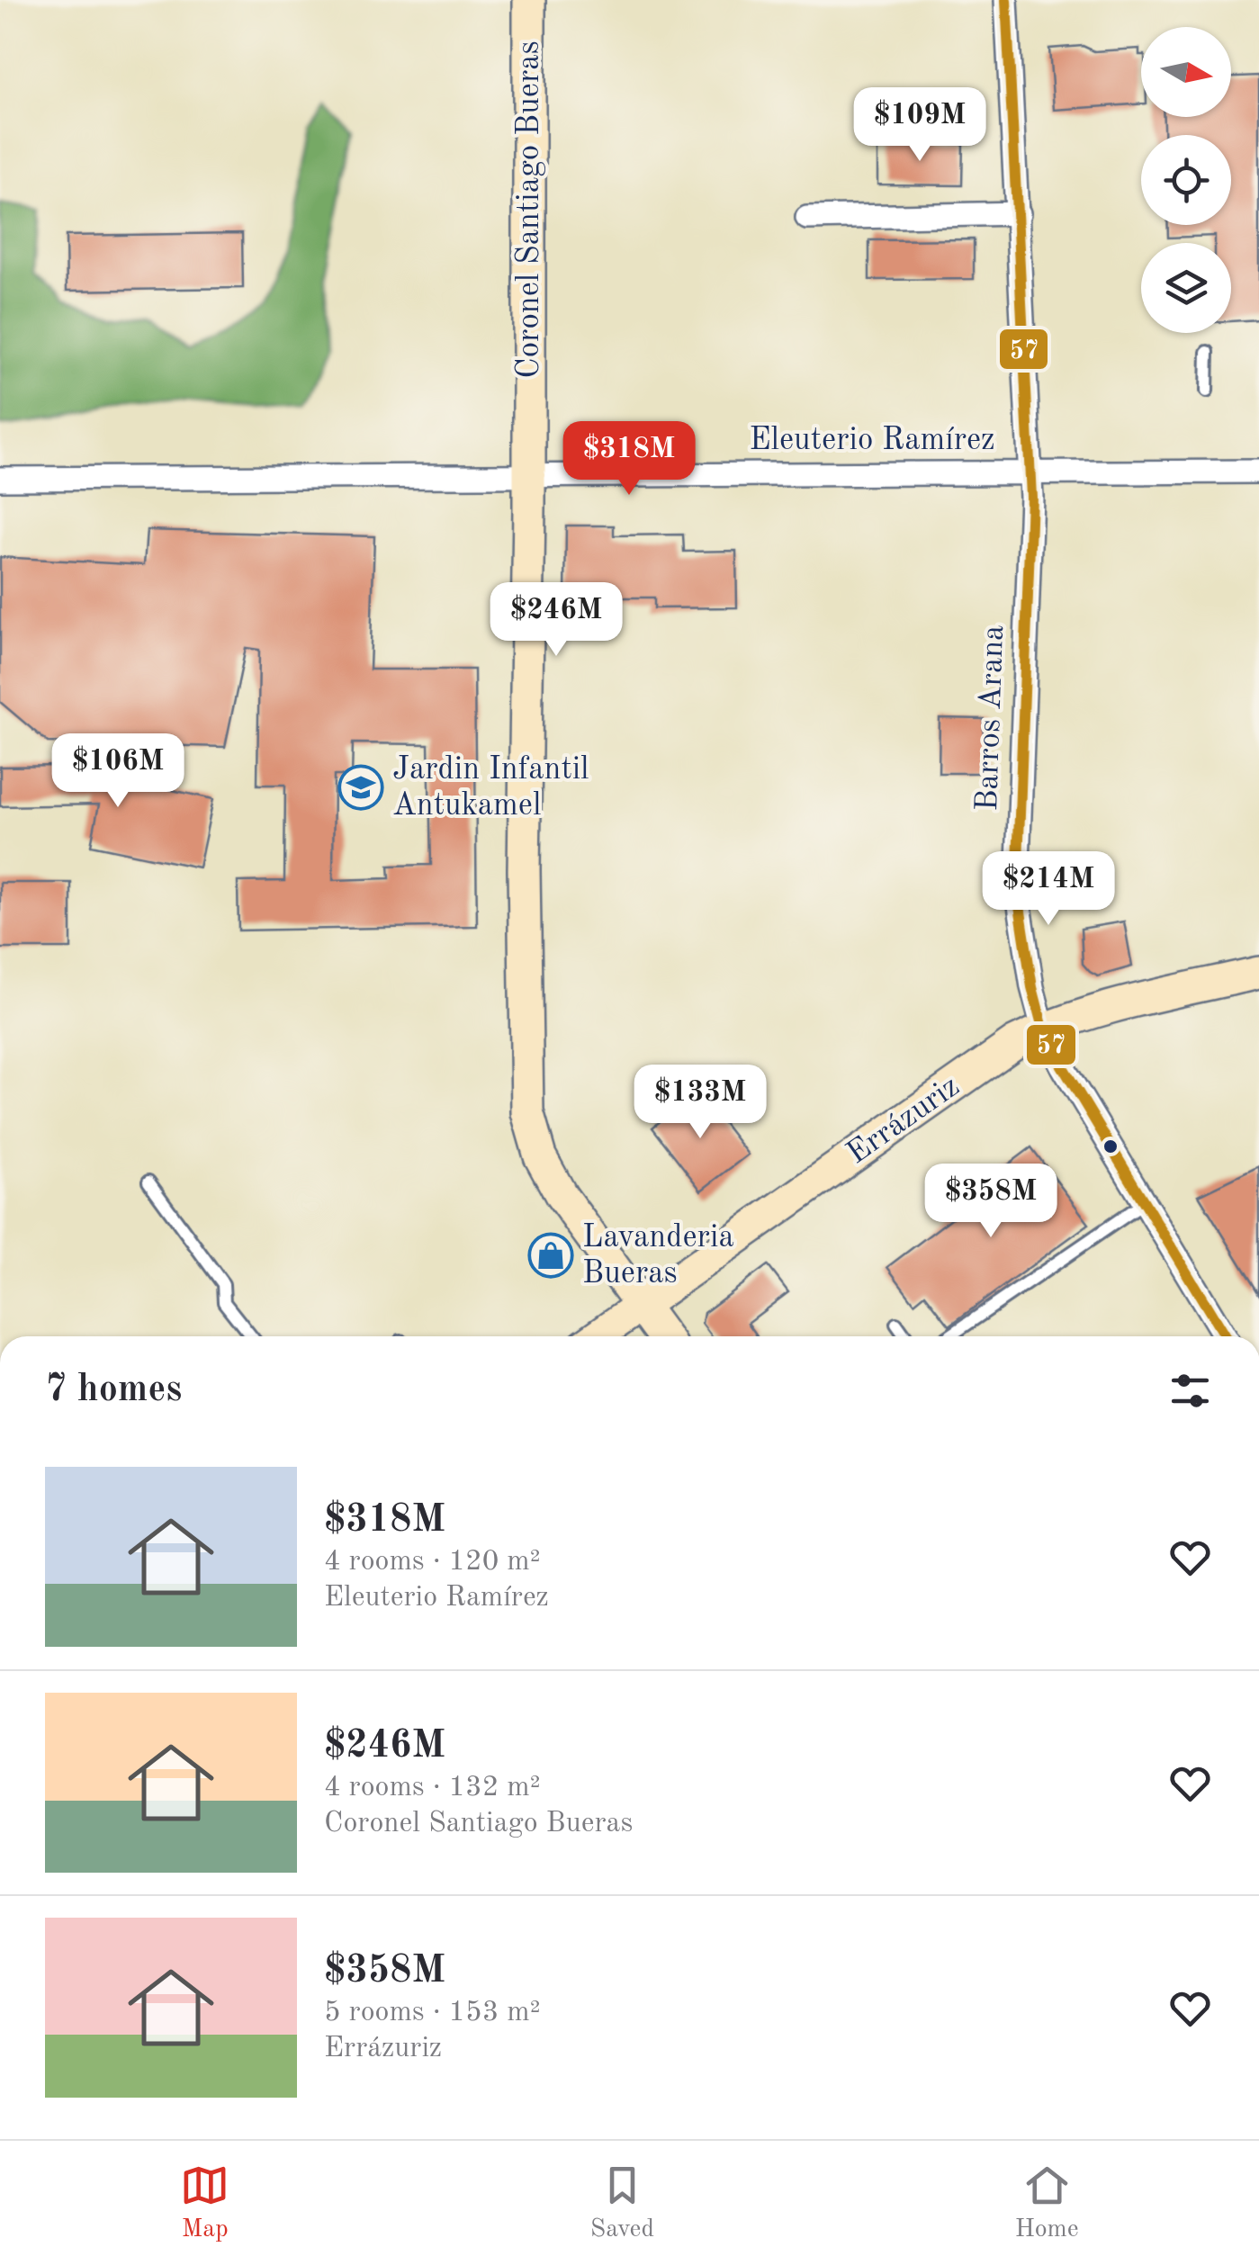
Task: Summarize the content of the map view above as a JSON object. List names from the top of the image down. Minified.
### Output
{"streets":{"main road":["Coronel Santiago Bueras","Errázuriz"],"street":["Eleuterio Ramírez","Barros Arana"]},"crossings":[["Coronel Santiago Bueras","Eleuterio Ramírez"],["Coronel Santiago Bueras","Errázuriz"],["Eleuterio Ramírez","Barros Arana"],["Barros Arana","Errázuriz"]],"places":{"school or university":["Jardin Infantil Antukamel"],"shop":["Lavanderia Bueras"]},"lines":["transit line 57"],"north":"right","page":{"price":["$109M","$318M","$246M","$106M","$214M","$133M","$358M"],"heading":"7 homes","list":[{"name":"$318M","note":"4 rooms · 120 m² · Eleuterio Ramírez"},{"name":"$246M","note":"4 rooms · 132 m² · Coronel Santiago Bueras"},{"name":"$358M","note":"5 rooms · 153 m² · Errázuriz"}],"tabs":["Map","Saved","Home"]}}
